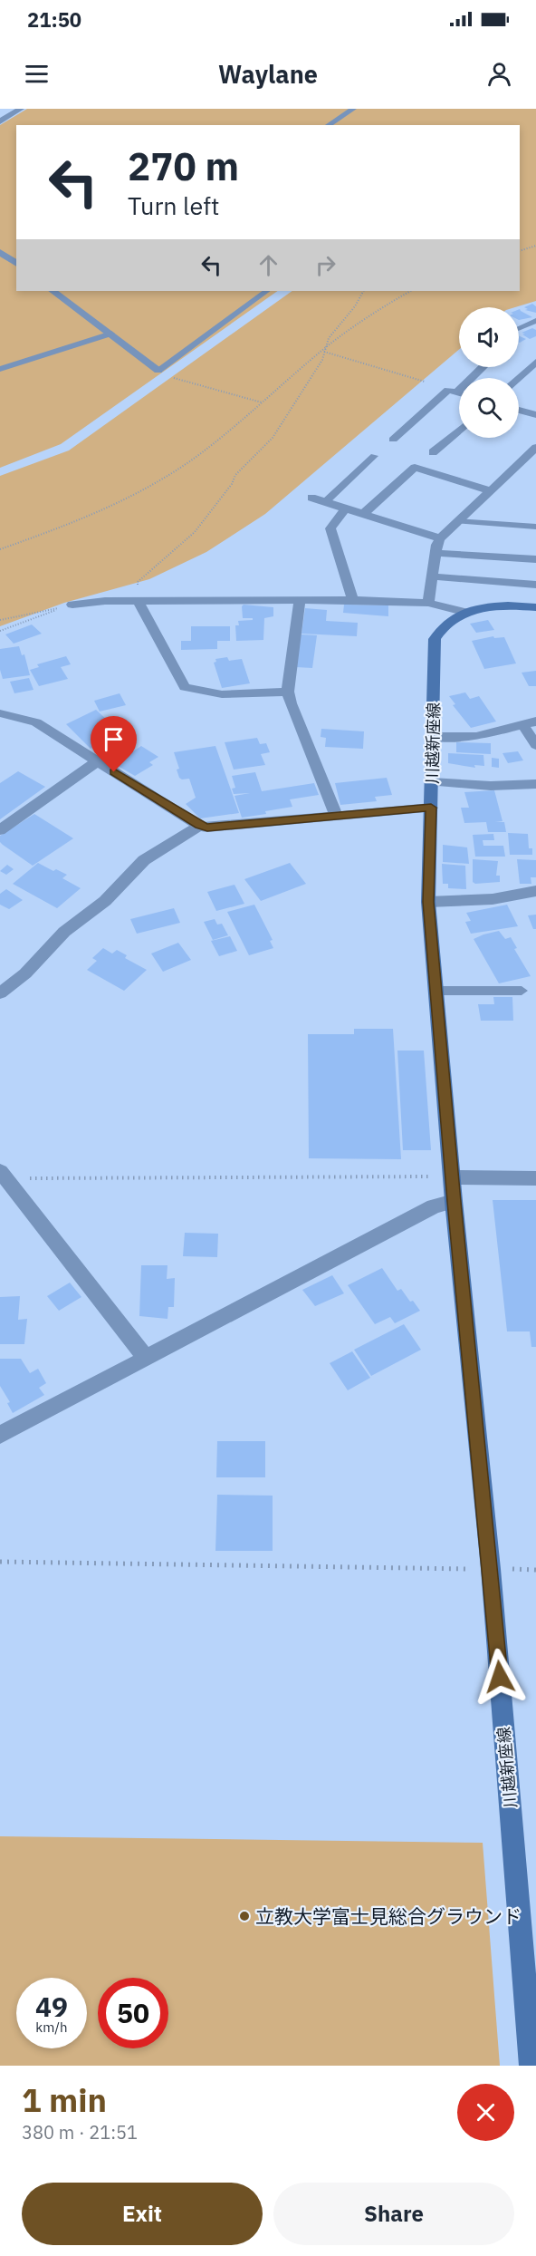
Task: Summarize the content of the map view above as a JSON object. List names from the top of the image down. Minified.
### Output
{"streets":{"main road":["川越新座線"]},"places":["立教大学富士見総合グラウンド"],"page":{"status":"21:50","header":"Waylane","turn":["270 m","Turn left"],"speed":"49 km/h","limit":"50","heading":["1 min","380 m · 21:51"],"buttons":["Exit","Share"]}}
